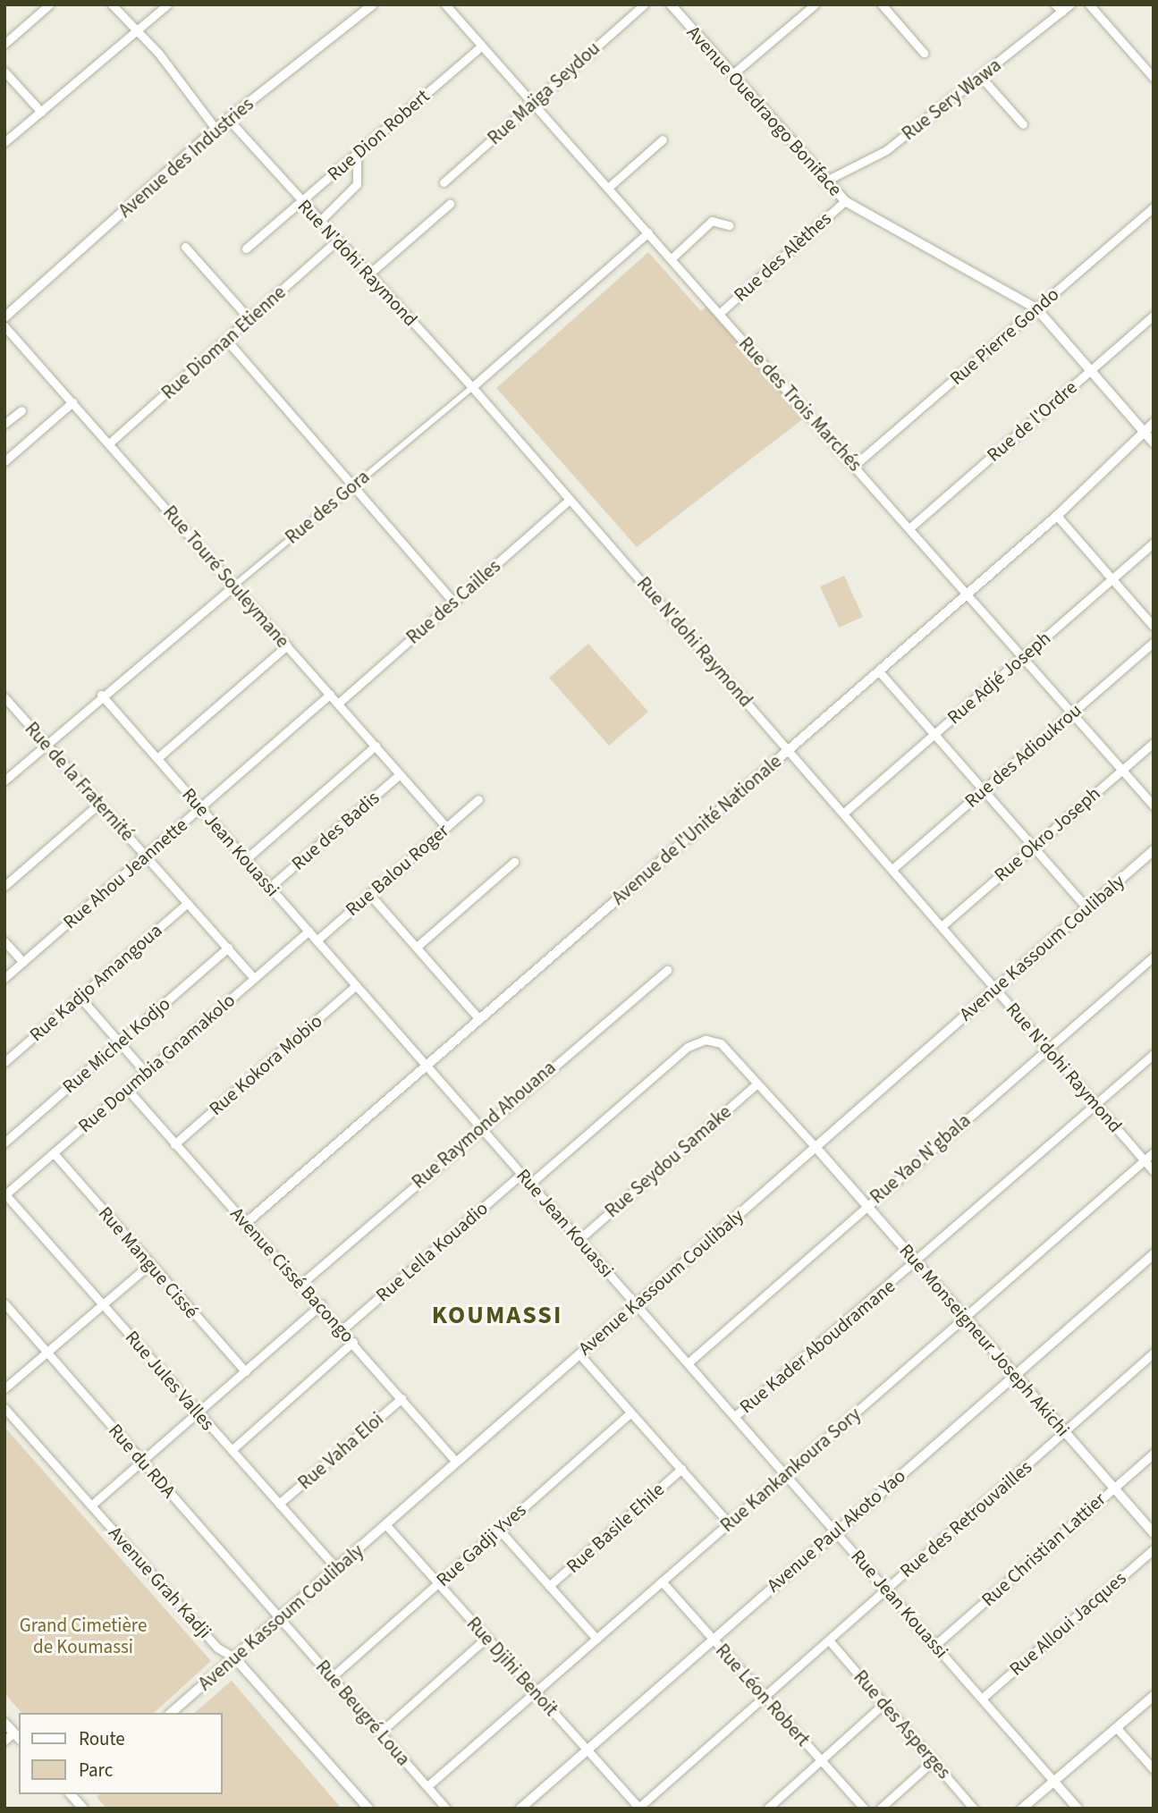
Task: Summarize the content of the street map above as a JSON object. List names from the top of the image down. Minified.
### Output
{"streets":{"street":["Rue Maïga Seydou","Rue Sery Wawa","Avenue Ouedraogo Boniface","Rue Dion Robert","Avenue des Industries","Rue des Alèthes","Rue N'dohi Raymond","Rue Pierre Gondo","Rue Dioman Etienne","Rue des Trois Marchés","Rue de l'Ordre","Rue des Gora","Rue Touré Souleymane","Rue des Cailles","Rue Adjé Joseph","Rue des Adioukrou","Rue de la Fraternité","Avenue de l'Unité Nationale","Rue des Badis","Rue Okro Joseph","Rue Jean Kouassi","Rue Balou Roger","Rue Ahou Jeannette","Avenue Kassoum Coulibaly","Rue Kadjo Amangoua","Rue Michel Kodjo","Rue Doumbia Gnamakolo","Rue Kokora Mobio","Rue Raymond Ahouana","Rue Yao N'gbala","Rue Seydou Samake","Rue Lella Kouadio","Rue Mangue Cissé","Avenue Cissé Bacongo","Rue Monseigneur Joseph Akichi","Rue Kader Aboudramane","Rue Jules Valles","Rue Vaha Eloi","Rue du RDA","Rue Kankankoura Sory","Rue des Retrouvailles","Rue Basile Ehile","Avenue Paul Akoto Yao","Rue Gadji Yves","Rue Christian Lattier","Avenue Grah Kadji","Rue Alloui Jacques","Rue Djihi Benoit","Rue Léon Robert","Rue Beugré Loua","Rue des Asperges"]},"crossings":[["Rue Maïga Seydou","Rue des Trois Marchés"],["Rue Sery Wawa","Avenue Ouedraogo Boniface"],["Avenue Ouedraogo Boniface","Rue des Alèthes"],["Avenue Ouedraogo Boniface","Rue Pierre Gondo"],["Avenue Ouedraogo Boniface","Rue de l'Ordre"],["Avenue Ouedraogo Boniface","Avenue de l'Unité Nationale"],["Rue Dion Robert","Rue N'dohi Raymond"],["Rue Dion Robert","Rue des Trois Marchés"],["Avenue des Industries","Rue N'dohi Raymond"],["Rue des Alèthes","Rue des Trois Marchés"],["Rue N'dohi Raymond","Rue Dioman Etienne"],["Rue N'dohi Raymond","Rue des Gora"],["Rue N'dohi Raymond","Rue des Cailles"],["Rue N'dohi Raymond","Rue Adjé Joseph"],["Rue N'dohi Raymond","Rue des Adioukrou"],["Rue N'dohi Raymond","Avenue de l'Unité Nationale"],["Rue N'dohi Raymond","Rue Okro Joseph"],["Rue N'dohi Raymond","Avenue Kassoum Coulibaly"],["Rue N'dohi Raymond","Rue Yao N'gbala"],["Rue N'dohi Raymond","Rue Kader Aboudramane"],["Rue N'dohi Raymond","Rue Kankankoura Sory"],["Rue Pierre Gondo","Rue des Trois Marchés"],["Rue Dioman Etienne","Rue Touré Souleymane"],["Rue des Trois Marchés","Rue de l'Ordre"],["Rue des Trois Marchés","Rue des Gora"],["Rue des Trois Marchés","Rue Adjé Joseph"],["Rue des Trois Marchés","Rue des Adioukrou"],["Rue des Trois Marchés","Avenue de l'Unité Nationale"],["Rue des Trois Marchés","Rue Okro Joseph"],["Rue des Gora","Rue Touré Souleymane"],["Rue des Gora","Rue de la Fraternité"],["Rue des Gora","Rue Jean Kouassi"],["Rue Touré Souleymane","Rue des Cailles"],["Rue Touré Souleymane","Rue des Badis"],["Rue Touré Souleymane","Rue Balou Roger"],["Rue Touré Souleymane","Rue Ahou Jeannette"],["Rue de la Fraternité","Rue Ahou Jeannette"],["Rue de la Fraternité","Rue Kadjo Amangoua"],["Rue de la Fraternité","Rue Michel Kodjo"],["Rue de la Fraternité","Rue Doumbia Gnamakolo"],["Avenue de l'Unité Nationale","Rue Jean Kouassi"],["Avenue de l'Unité Nationale","Avenue Cissé Bacongo"],["Rue des Badis","Rue Jean Kouassi"],["Rue Jean Kouassi","Rue Balou Roger"],["Rue Jean Kouassi","Rue Ahou Jeannette"],["Rue Jean Kouassi","Avenue Kassoum Coulibaly"],["Rue Jean Kouassi","Rue Doumbia Gnamakolo"],["Rue Jean Kouassi","Rue Kokora Mobio"],["Rue Jean Kouassi","Rue Raymond Ahouana"],["Rue Jean Kouassi","Rue Yao N'gbala"],["Rue Jean Kouassi","Rue Seydou Samake"],["Rue Jean Kouassi","Rue Lella Kouadio"],["Rue Jean Kouassi","Rue Monseigneur Joseph Akichi"],["Rue Jean Kouassi","Rue Kader Aboudramane"],["Rue Jean Kouassi","Rue Kankankoura Sory"],["Rue Jean Kouassi","Rue des Retrouvailles"],["Rue Jean Kouassi","Avenue Paul Akoto Yao"],["Rue Jean Kouassi","Rue Christian Lattier"],["Rue Jean Kouassi","Rue Alloui Jacques"],["Avenue Kassoum Coulibaly","Avenue Cissé Bacongo"],["Avenue Kassoum Coulibaly","Rue Monseigneur Joseph Akichi"],["Avenue Kassoum Coulibaly","Rue Jules Valles"],["Avenue Kassoum Coulibaly","Rue du RDA"],["Avenue Kassoum Coulibaly","Avenue Grah Kadji"],["Avenue Kassoum Coulibaly","Rue Djihi Benoit"],["Avenue Kassoum Coulibaly","Rue Beugré Loua"],["Rue Doumbia Gnamakolo","Rue Mangue Cissé"],["Rue Doumbia Gnamakolo","Avenue Cissé Bacongo"],["Rue Doumbia Gnamakolo","Rue Jules Valles"],["Rue Kokora Mobio","Avenue Cissé Bacongo"],["Rue Raymond Ahouana","Avenue Cissé Bacongo"],["Rue Yao N'gbala","Rue Monseigneur Joseph Akichi"],["Rue Seydou Samake","Rue Monseigneur Joseph Akichi"],["Rue Lella Kouadio","Avenue Cissé Bacongo"],["Avenue Cissé Bacongo","Rue Vaha Eloi"],["Rue Monseigneur Joseph Akichi","Rue Kader Aboudramane"],["Rue Monseigneur Joseph Akichi","Rue Kankankoura Sory"],["Rue Monseigneur Joseph Akichi","Rue des Retrouvailles"],["Rue Monseigneur Joseph Akichi","Avenue Paul Akoto Yao"],["Rue Monseigneur Joseph Akichi","Rue Christian Lattier"],["Rue Jules Valles","Rue Vaha Eloi"],["Rue du RDA","Rue Beugré Loua"],["Rue Kankankoura Sory","Rue Djihi Benoit"],["Rue Kankankoura Sory","Rue Léon Robert"],["Rue Kankankoura Sory","Rue Beugré Loua"],["Rue des Retrouvailles","Rue Djihi Benoit"],["Rue des Retrouvailles","Rue Léon Robert"],["Rue des Retrouvailles","Rue des Asperges"],["Avenue Paul Akoto Yao","Rue Djihi Benoit"],["Avenue Paul Akoto Yao","Rue Léon Robert"],["Rue Gadji Yves","Rue Djihi Benoit"],["Rue Gadji Yves","Rue Beugré Loua"]],"districts":["KOUMASSI"],"parks":["Grand Cimetière de Koumassi"],"legend":["Route","Parc"]}
